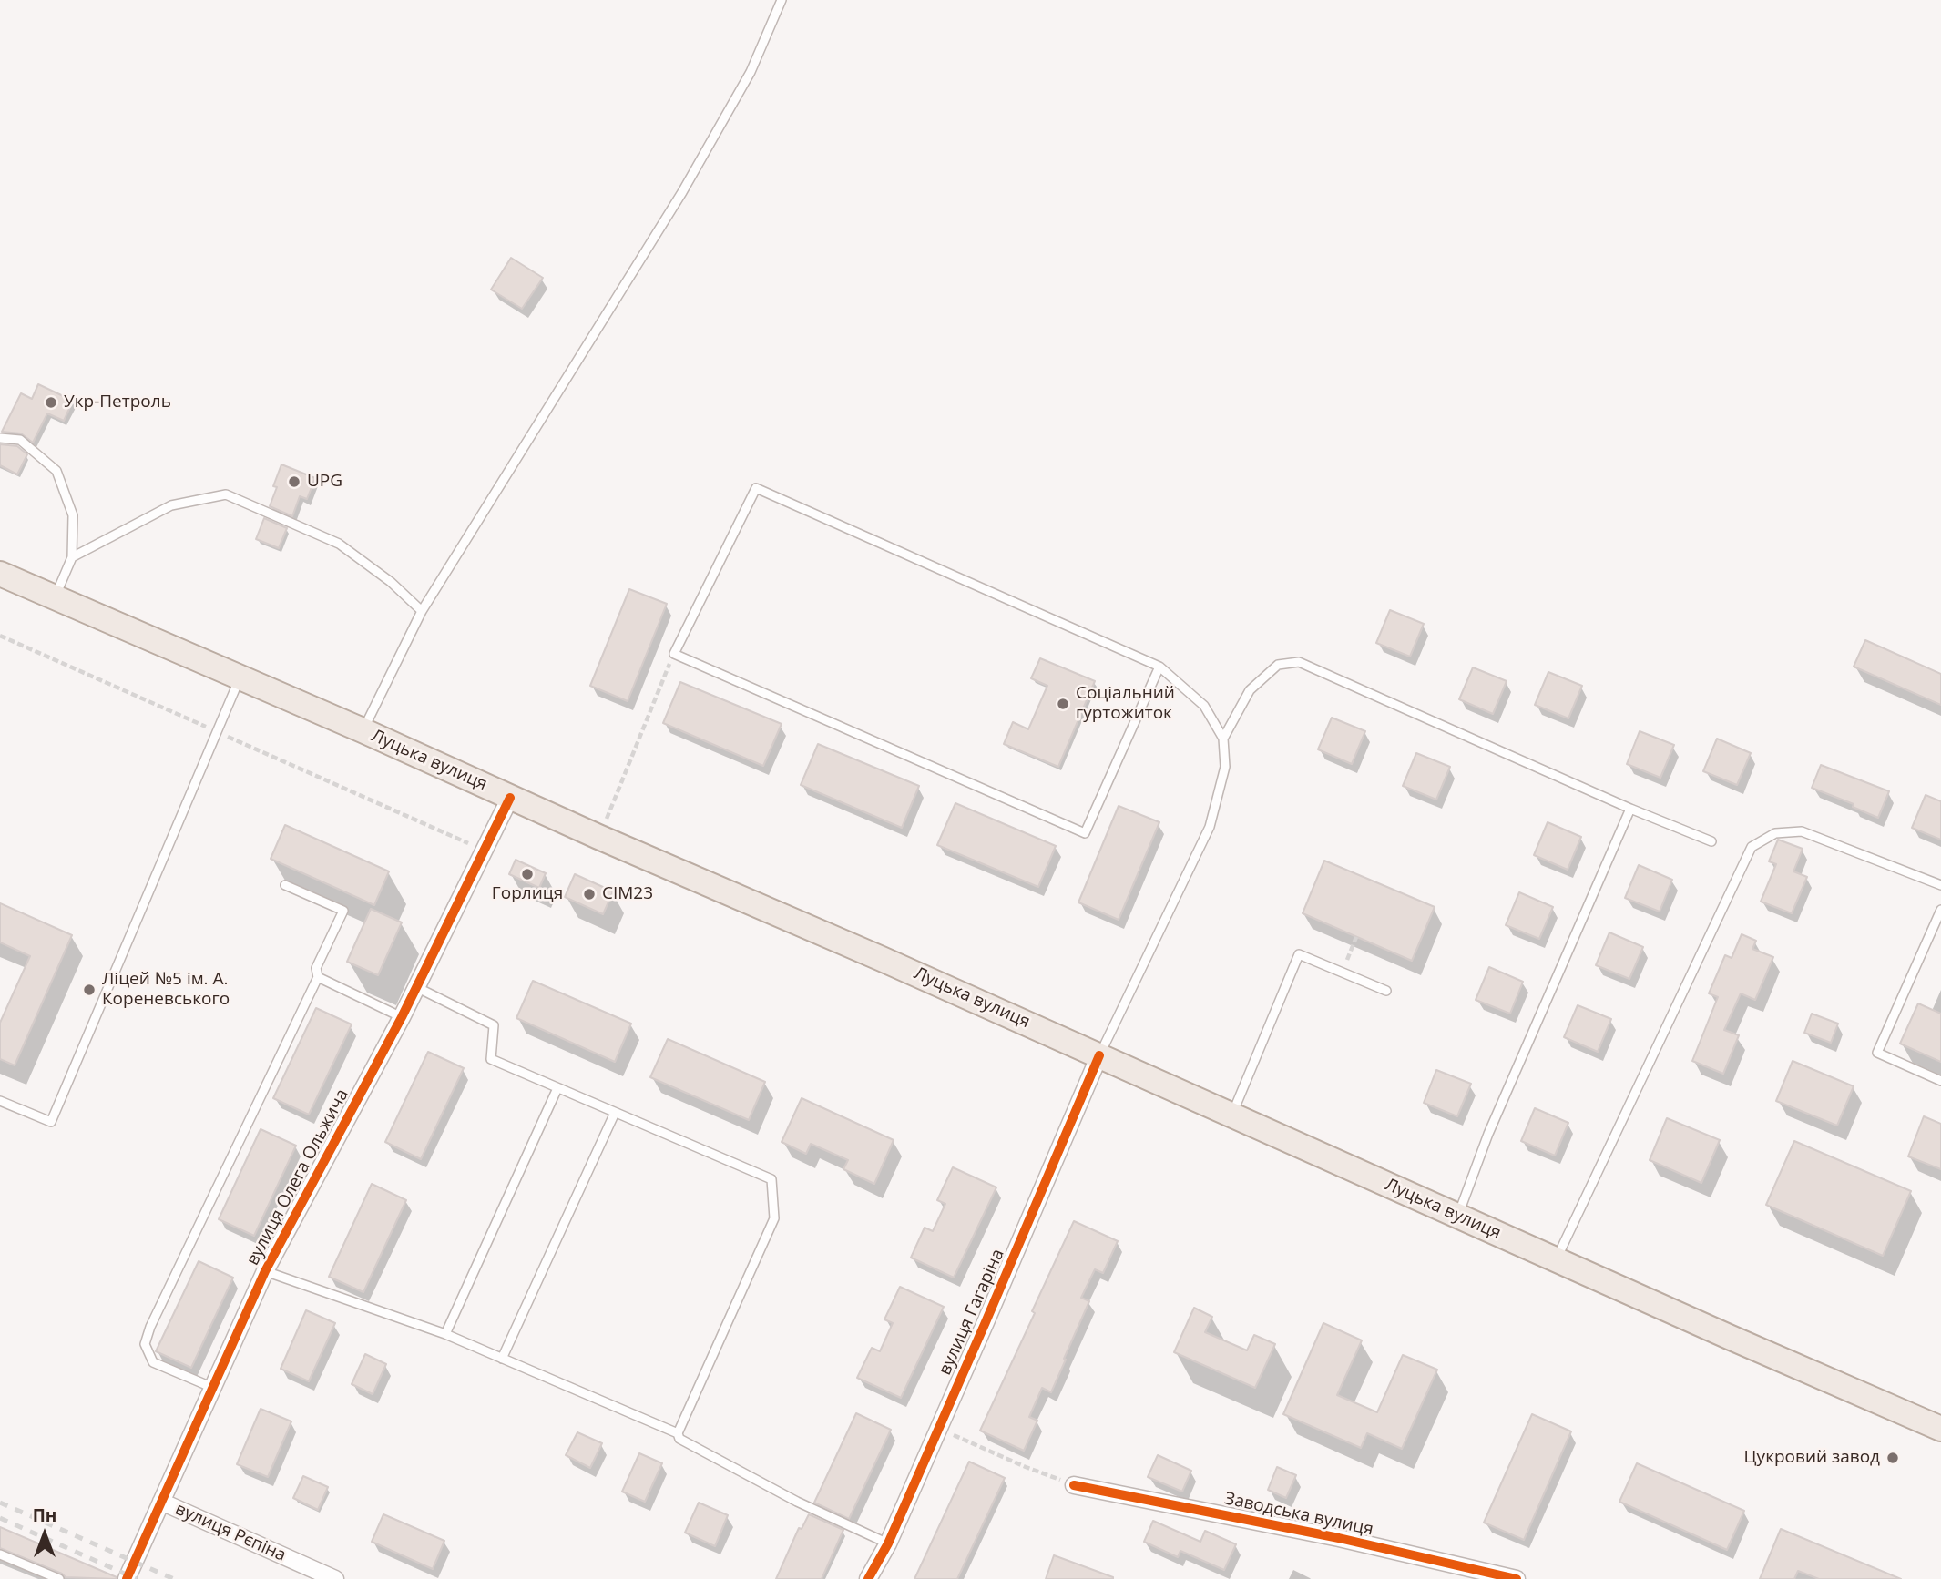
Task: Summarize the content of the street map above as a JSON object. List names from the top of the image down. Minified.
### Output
{"streets":{"main road":["Луцька вулиця"],"street":["вулиця Олега Ольжича","вулиця Гагаріна","Заводська вулиця","вулиця Рєпіна"]},"crossings":[["Луцька вулиця","вулиця Олега Ольжича"],["Луцька вулиця","вулиця Гагаріна"],["вулиця Олега Ольжича","вулиця Рєпіна"]],"places":["Укр-Петроль","UPG","Соціальний гуртожиток","Горлиця","СІМ23","Ліцей №5 ім. А. Кореневського","Цукровий завод"],"north":"top"}
